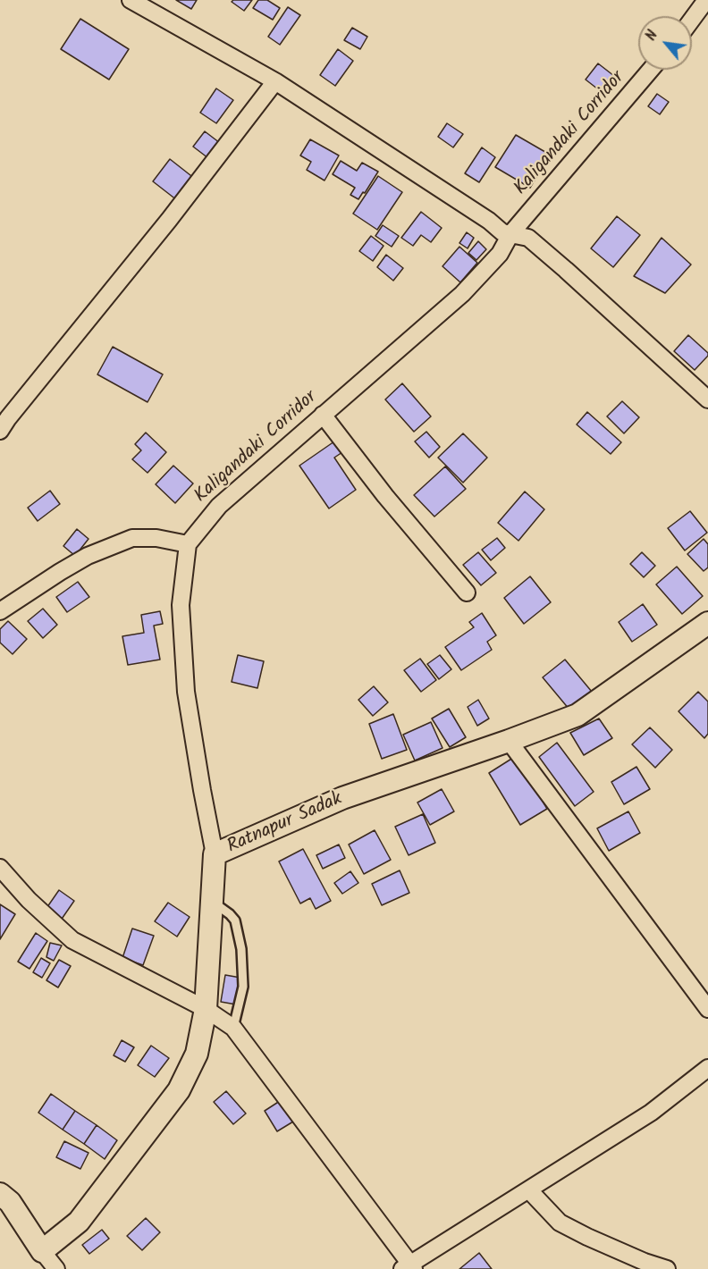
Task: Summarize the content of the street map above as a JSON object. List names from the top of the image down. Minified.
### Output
{"streets":{"main road":["Ratnapur Sadak"],"street":["Kaligandaki Corridor"]},"north":"top left"}
